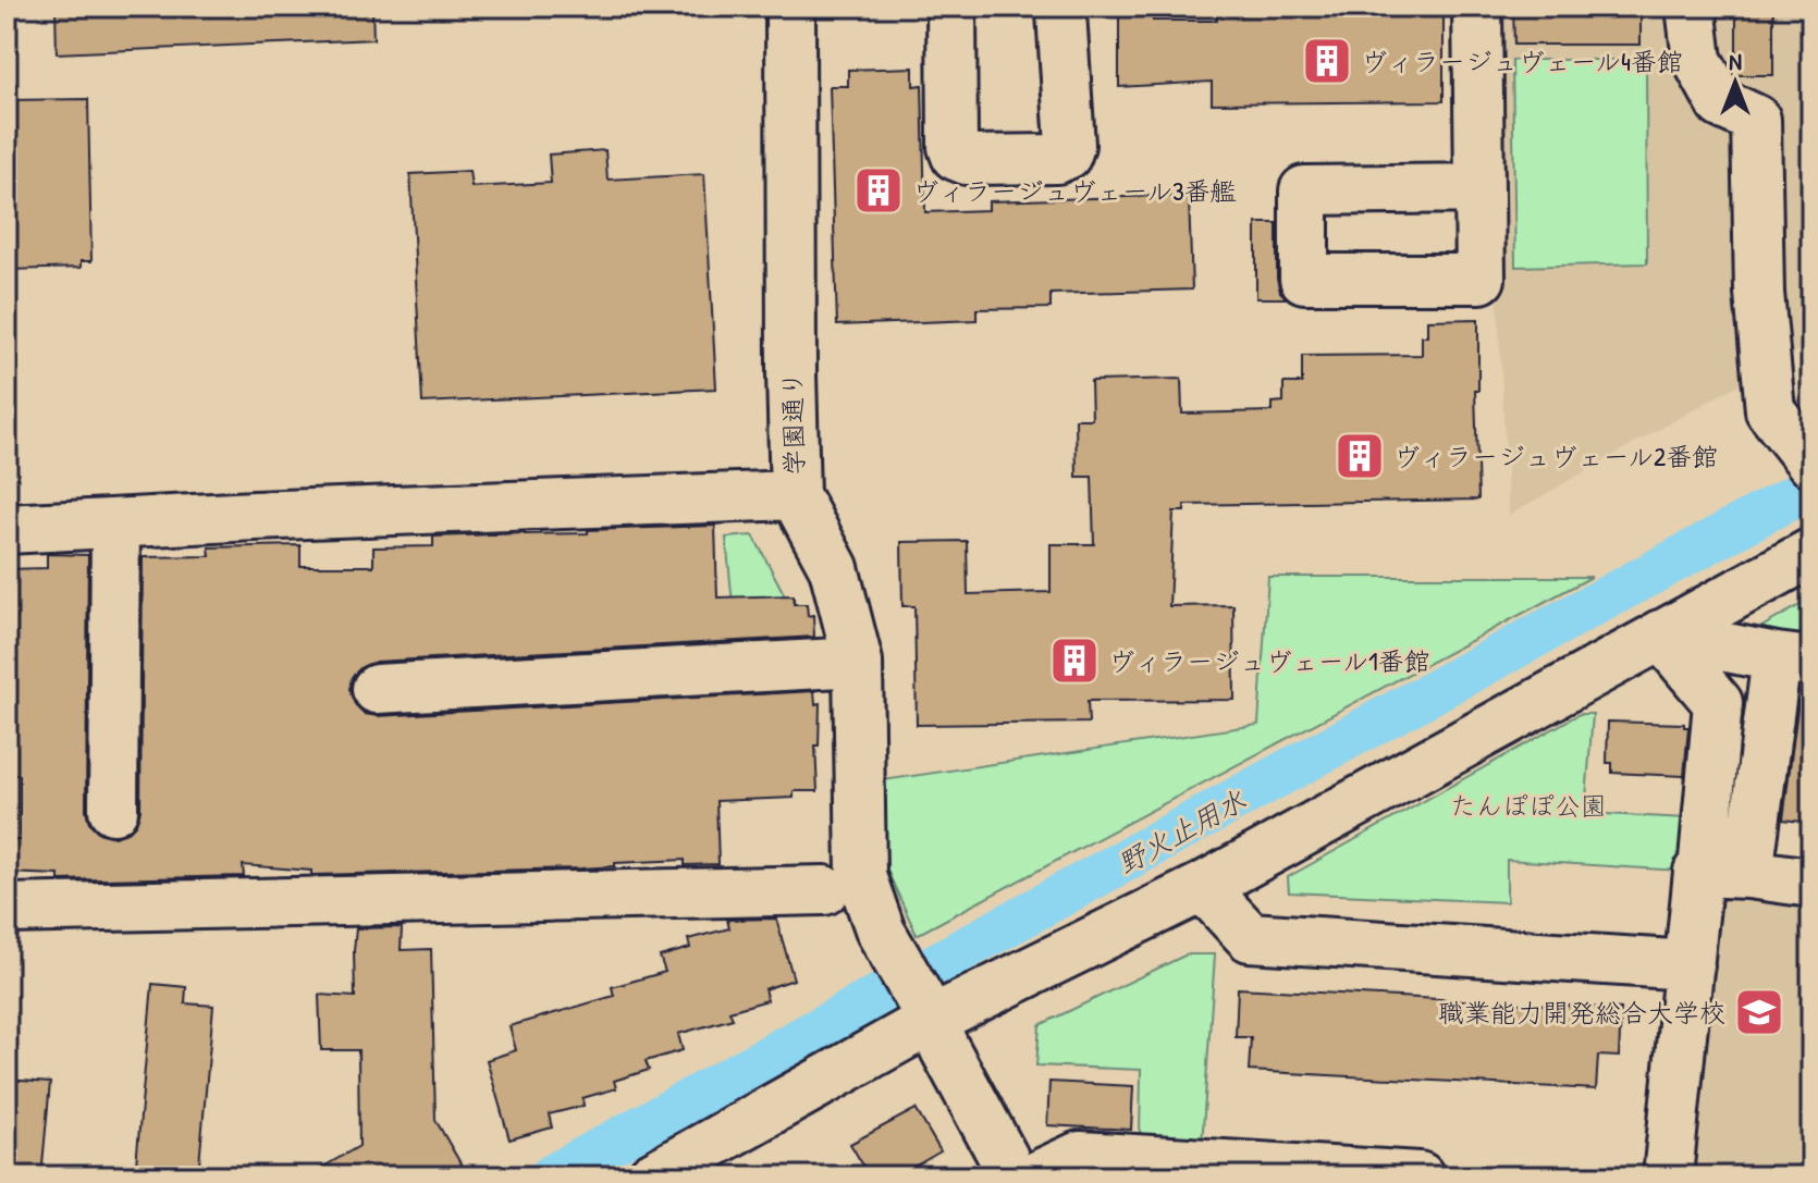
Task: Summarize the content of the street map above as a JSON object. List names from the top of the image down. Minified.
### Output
{"streets":{"street":["学園通り"]},"water":["野火止用水"],"parks":["たんぽぽ公園"],"places":{"building":["ヴィラージュヴェール4番館","ヴィラージュヴェール3番艦","ヴィラージュヴェール2番館","ヴィラージュヴェール1番館"],"school or university":["職業能力開発総合大学校"]},"north":"top"}
